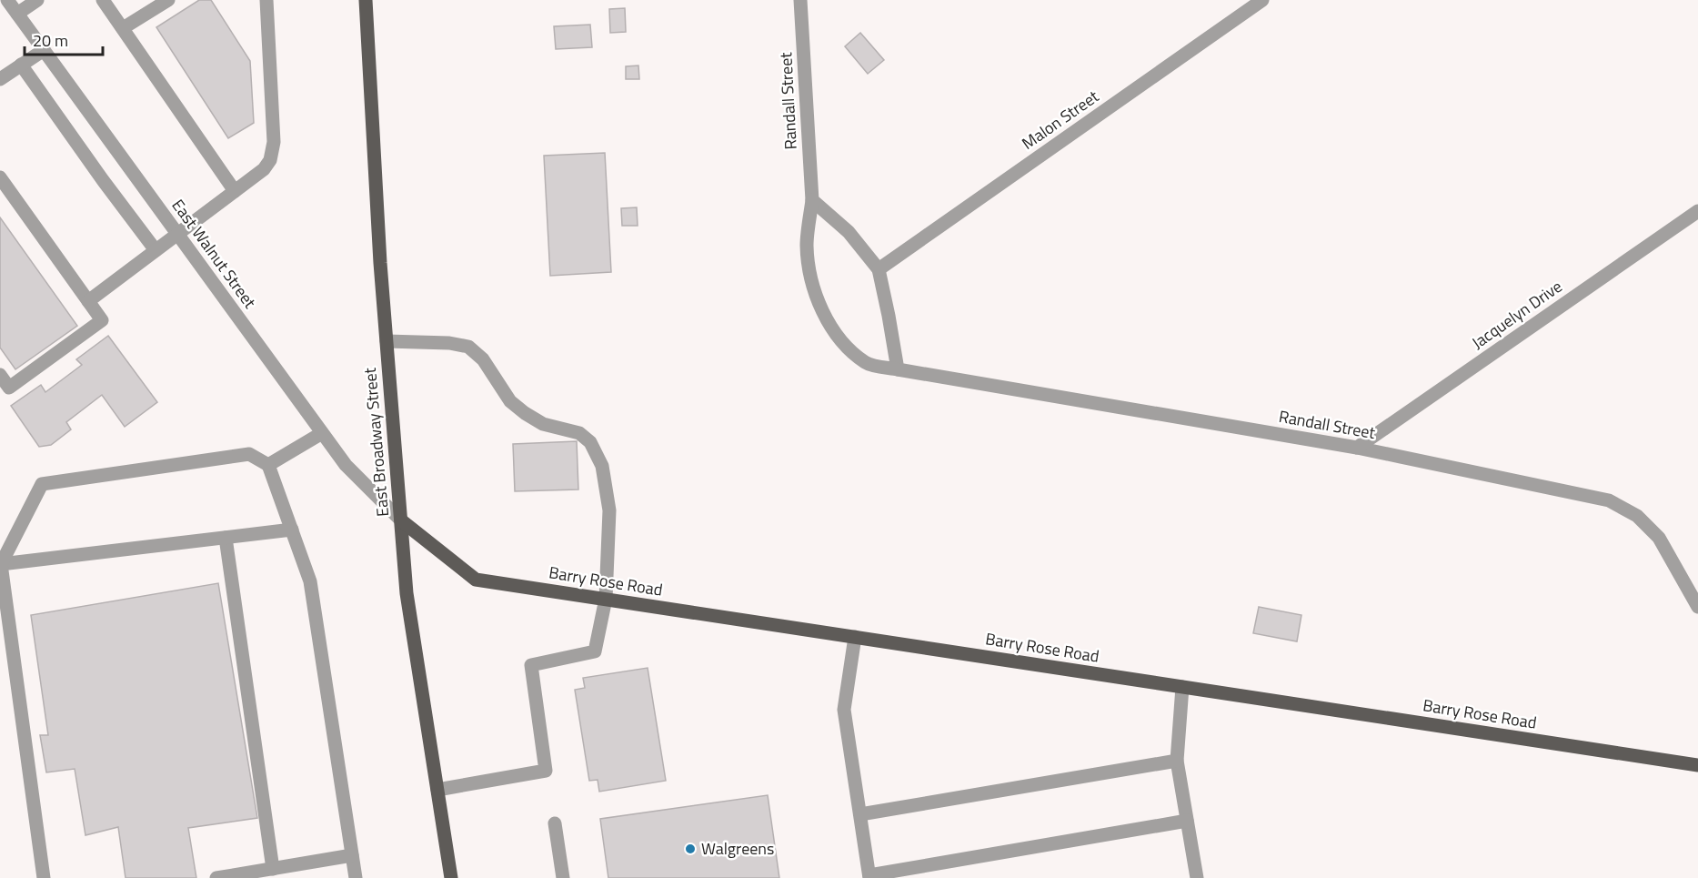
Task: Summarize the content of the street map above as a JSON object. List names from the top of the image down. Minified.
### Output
{"streets":{"main road":["East Broadway Street","Barry Rose Road"],"street":["Randall Street","Malon Street","East Walnut Street","Jacquelyn Drive"]},"crossings":[["Randall Street","Jacquelyn Drive"],["East Walnut Street","East Broadway Street"],["East Walnut Street","Barry Rose Road"],["East Broadway Street","Barry Rose Road"]],"places":["Walgreens"],"scale_bar":"20 m"}
